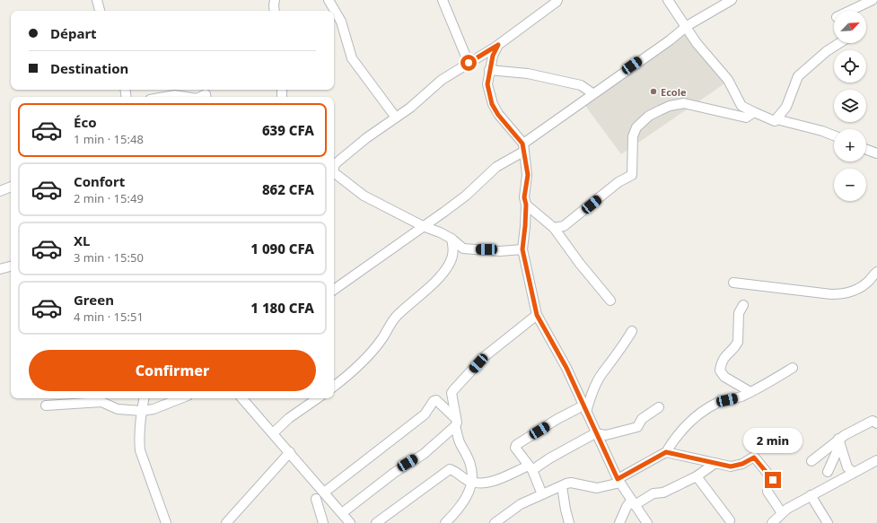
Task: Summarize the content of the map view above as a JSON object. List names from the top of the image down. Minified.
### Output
{"places":["Ecole"],"north":"top right","page":{"map_buttons":["+","−"],"banner":["Départ","Destination"],"list":[{"name":"Éco","note":"1 min · 15:48","value":"639 CFA"},{"name":"Confort","note":"2 min · 15:49","value":"862 CFA"},{"name":"XL","note":"3 min · 15:50","value":"1 090 CFA"},{"name":"Green","note":"4 min · 15:51","value":"1 180 CFA"}],"buttons":"Confirmer","bubble":"2 min"}}
